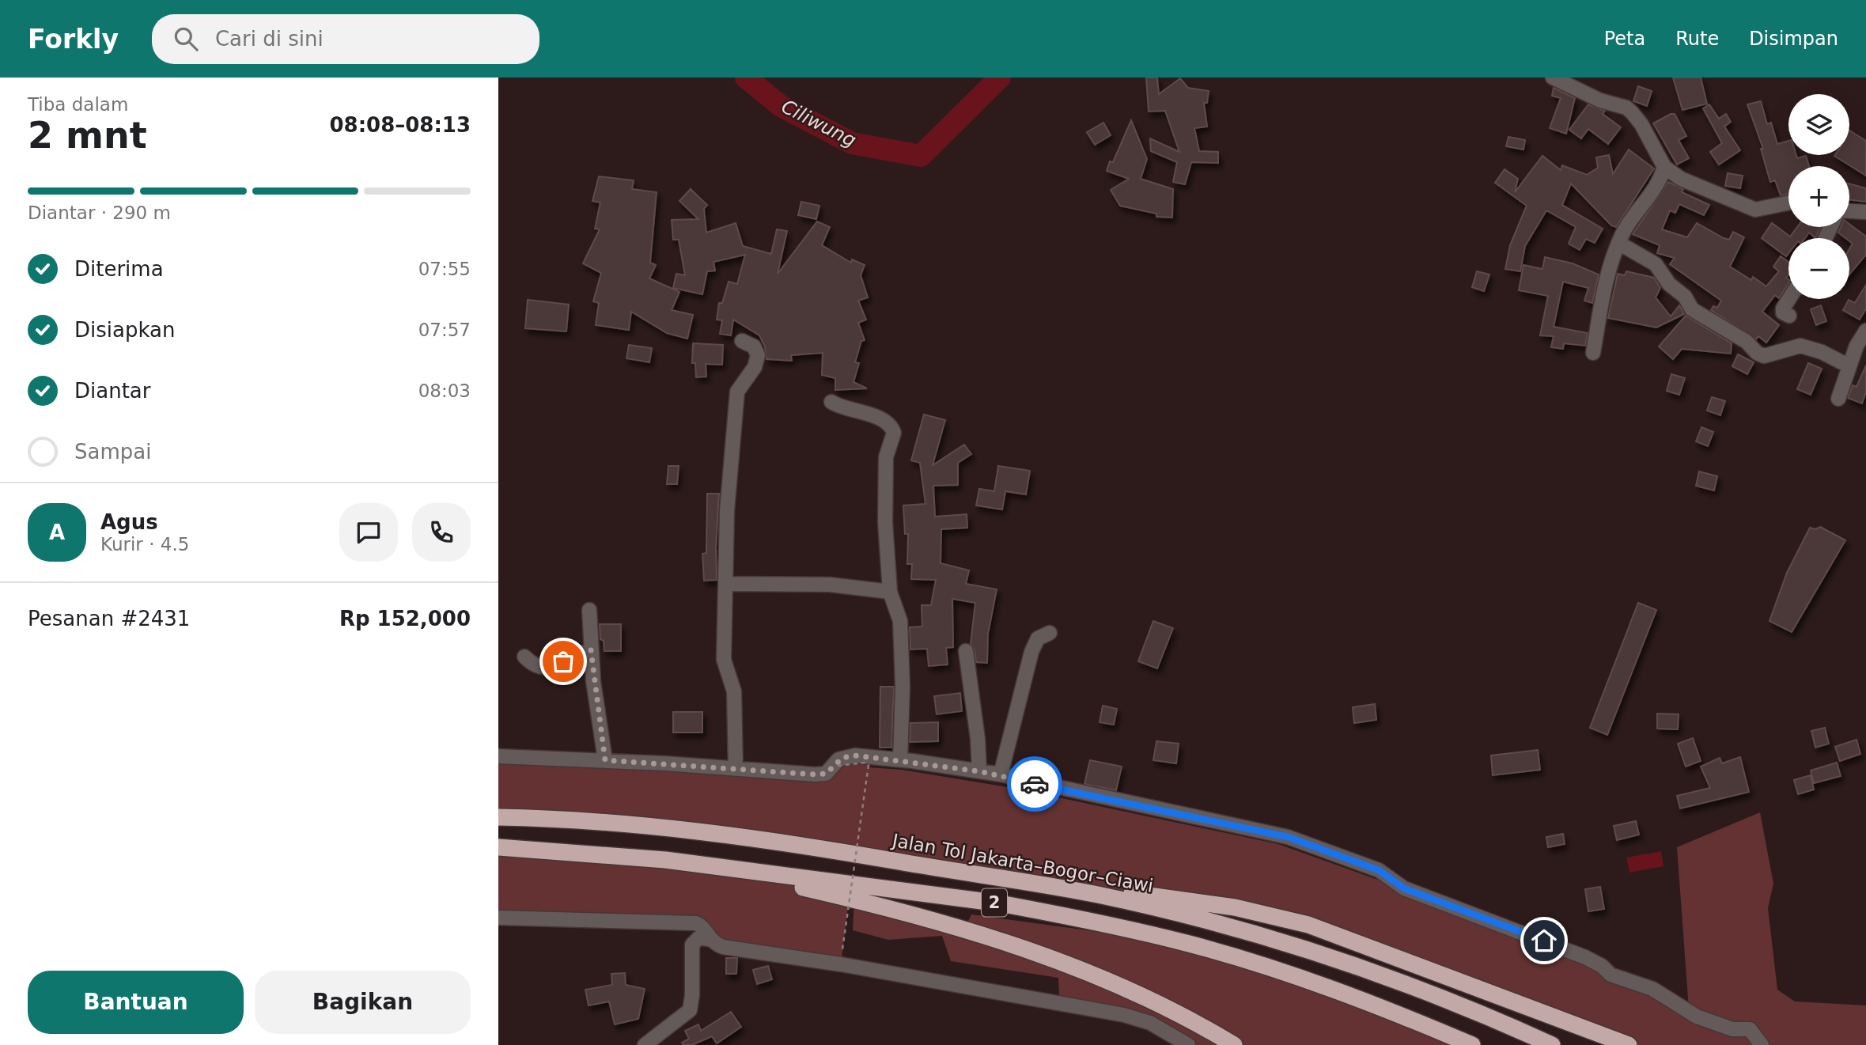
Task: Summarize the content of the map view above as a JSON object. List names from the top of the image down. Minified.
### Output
{"streets":{"highway":["Jalan Tol Jakarta–Bogor–Ciawi","2"]},"water":["Ciliwung"],"page":{"header":"Forkly","search":"Cari di sini","nav":["Peta","Rute","Disimpan"],"heading":["2 mnt","Tiba dalam","08:08–08:13"],"panel":["Agus","Kurir · 4.5","Pesanan #2431","Rp 152,000"],"map_buttons":["+","−"],"bar":"Diantar · 290 m","list":[["Diterima","07:55"],["Disiapkan","07:57"],["Diantar","08:03"],"Sampai"],"round":"A","buttons":["Bantuan","Bagikan"]}}
